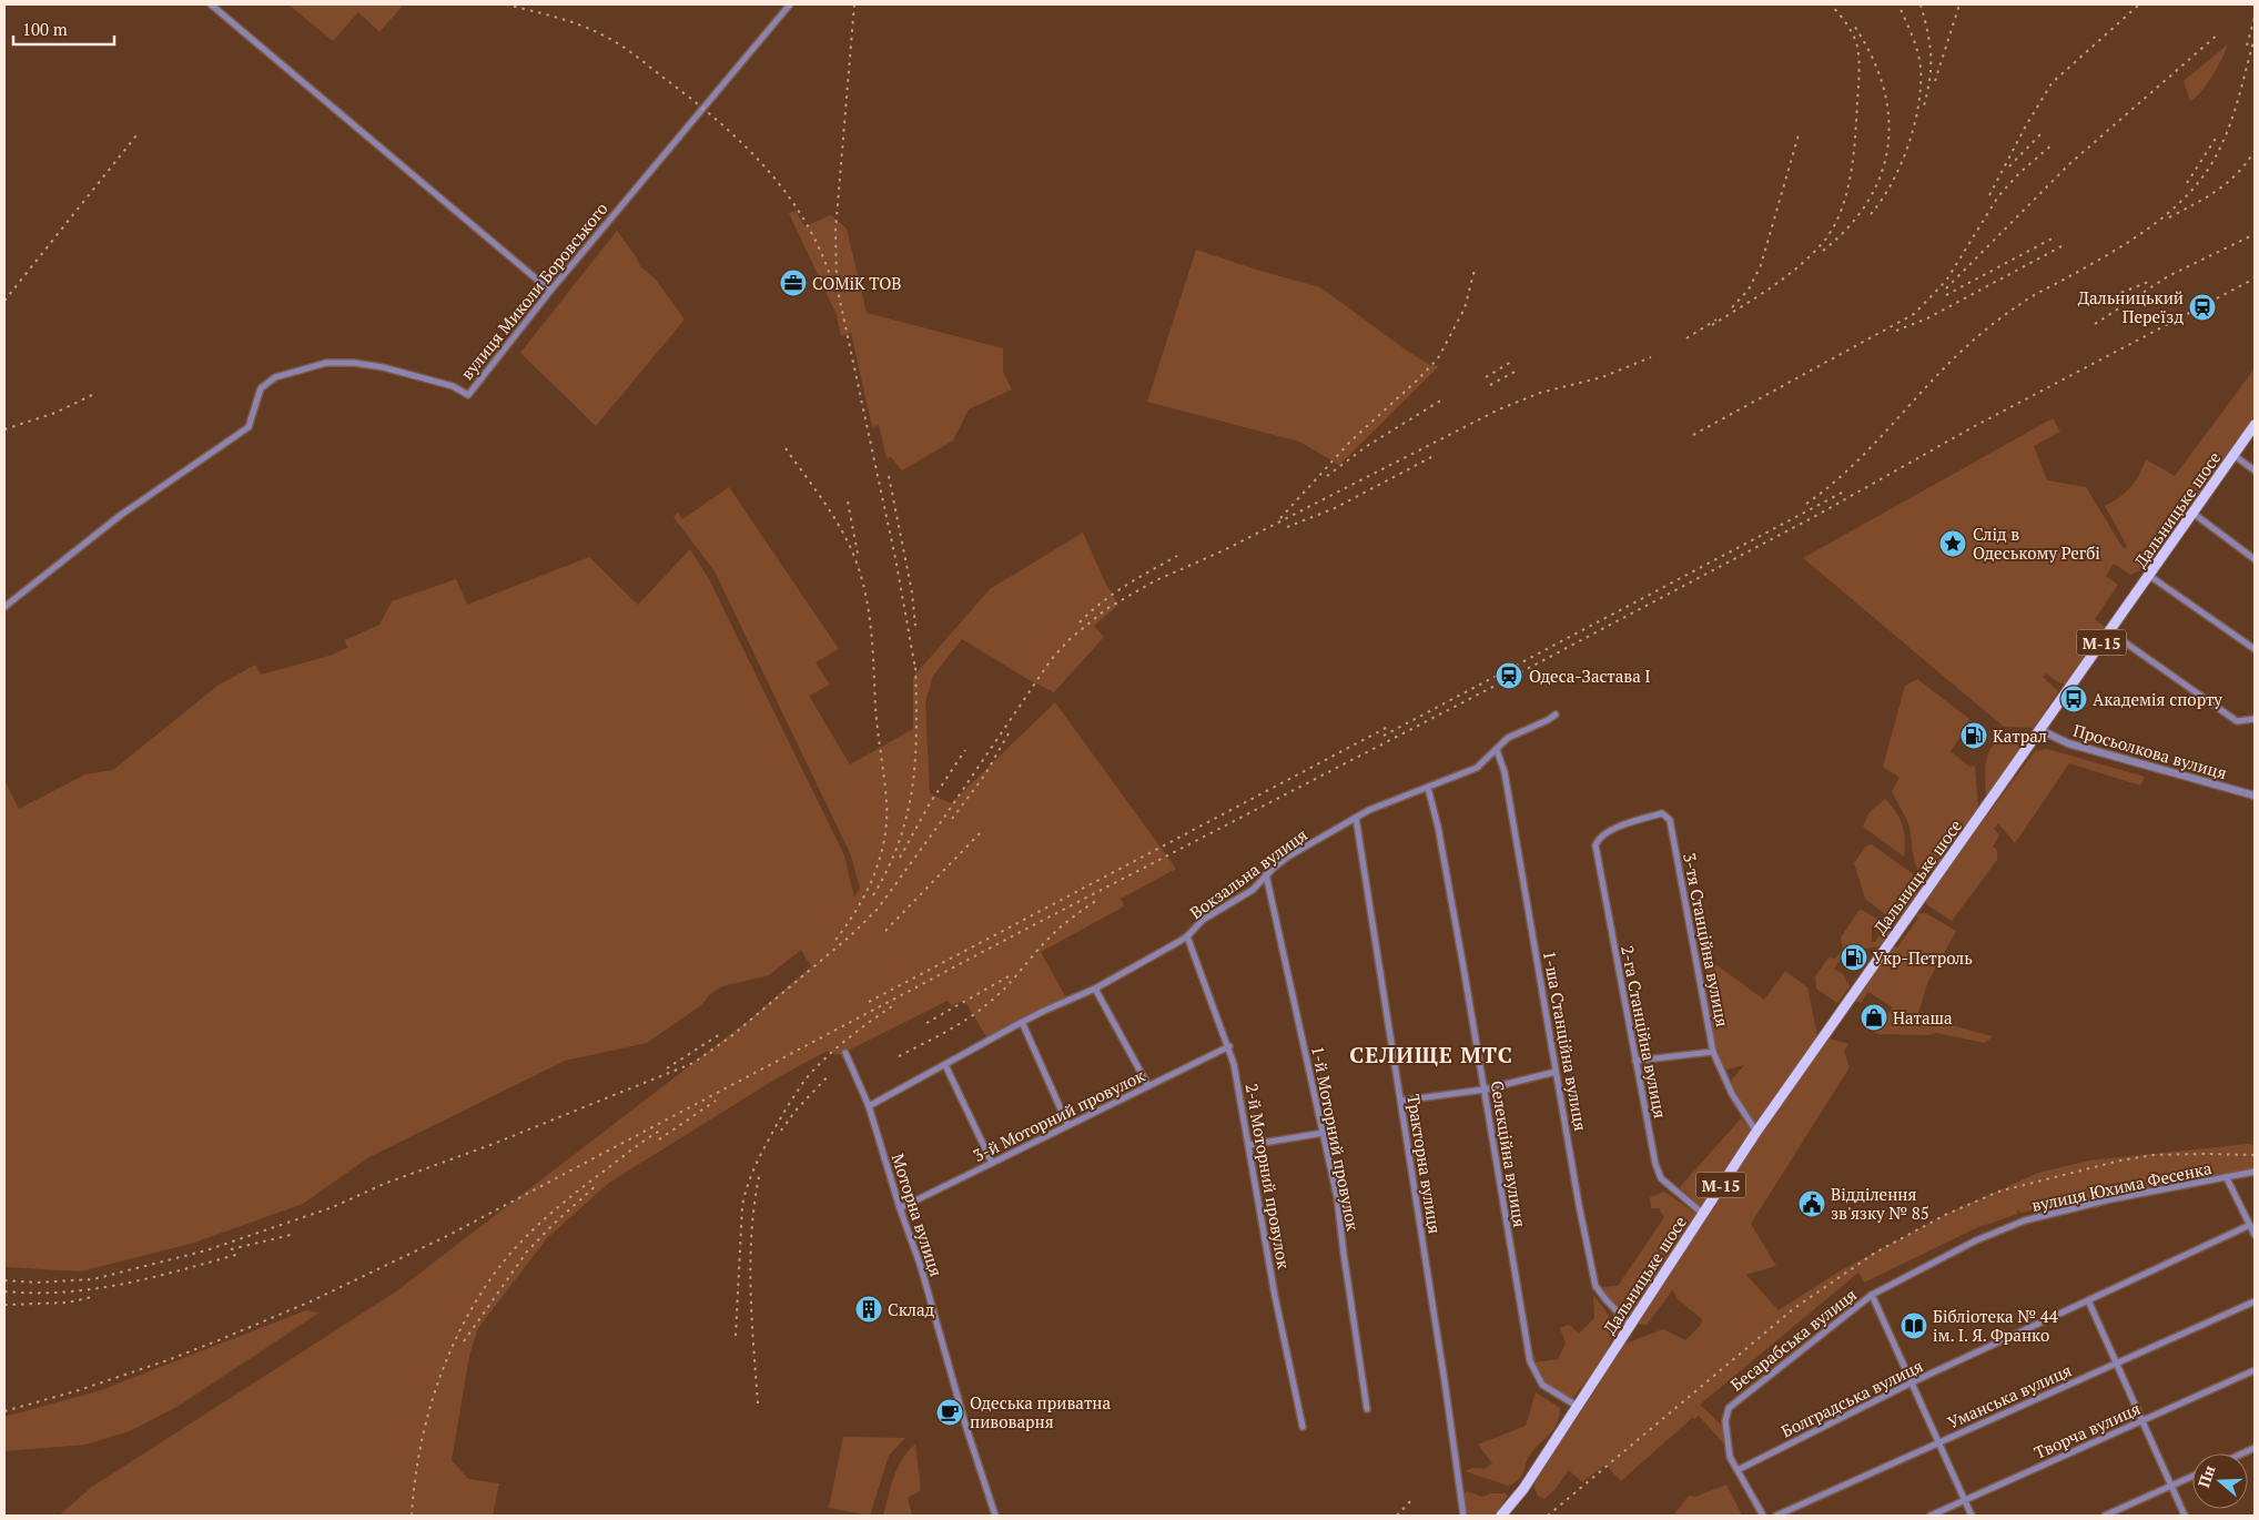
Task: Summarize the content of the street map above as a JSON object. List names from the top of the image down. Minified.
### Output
{"streets":{"main road":["Дальницьке шосе","М-15"],"street":["вулиця Миколи Боровського","Просьолкова вулиця","Вокзальна вулиця","3-тя Станційна вулиця","2-га Станційна вулиця","1-ша Станційна вулиця","3-й Моторний провулок","1-й Моторний провулок","Селекційна вулиця","Тракторна вулиця","2-й Моторний провулок","вулиця Юхима Фесенка","Моторна вулиця","Бесарабська вулиця","Уманська вулиця","Болградська вулиця","Творча вулиця"]},"crossings":[["Дальницьке шосе","Просьолкова вулиця"],["Дальницьке шосе","3-тя Станційна вулиця"],["Дальницьке шосе","2-га Станційна вулиця"],["Дальницьке шосе","1-ша Станційна вулиця"],["Дальницьке шосе","Селекційна вулиця"],["Вокзальна вулиця","1-ша Станційна вулиця"],["Вокзальна вулиця","1-й Моторний провулок"],["Вокзальна вулиця","Селекційна вулиця"],["Вокзальна вулиця","Тракторна вулиця"],["Вокзальна вулиця","2-й Моторний провулок"],["Вокзальна вулиця","Моторна вулиця"],["3-тя Станційна вулиця","2-га Станційна вулиця"],["3-й Моторний провулок","2-й Моторний провулок"],["3-й Моторний провулок","Моторна вулиця"],["вулиця Юхима Фесенка","Бесарабська вулиця"],["Бесарабська вулиця","Болградська вулиця"]],"districts":["CЕЛИЩЕ МТС"],"places":{"office":["СОМіК ТОВ"],"station":["Дальницький Переїзд","Одеса-Застава I"],"place":["Слід в Одеському Регбі"],"bus stop":["Академія спорту"],"fuel station":["Катрал","Укр-Петроль"],"shop":["Наташа"],"public building":["Відділення зв'язку № 85"],"building":["Склад"],"library":["Бібліотека № 44 ім. І. Я. Франко"],"cafe":["Одеська приватна пивоварня"]},"scale_bar":"100 m","north":"left"}
